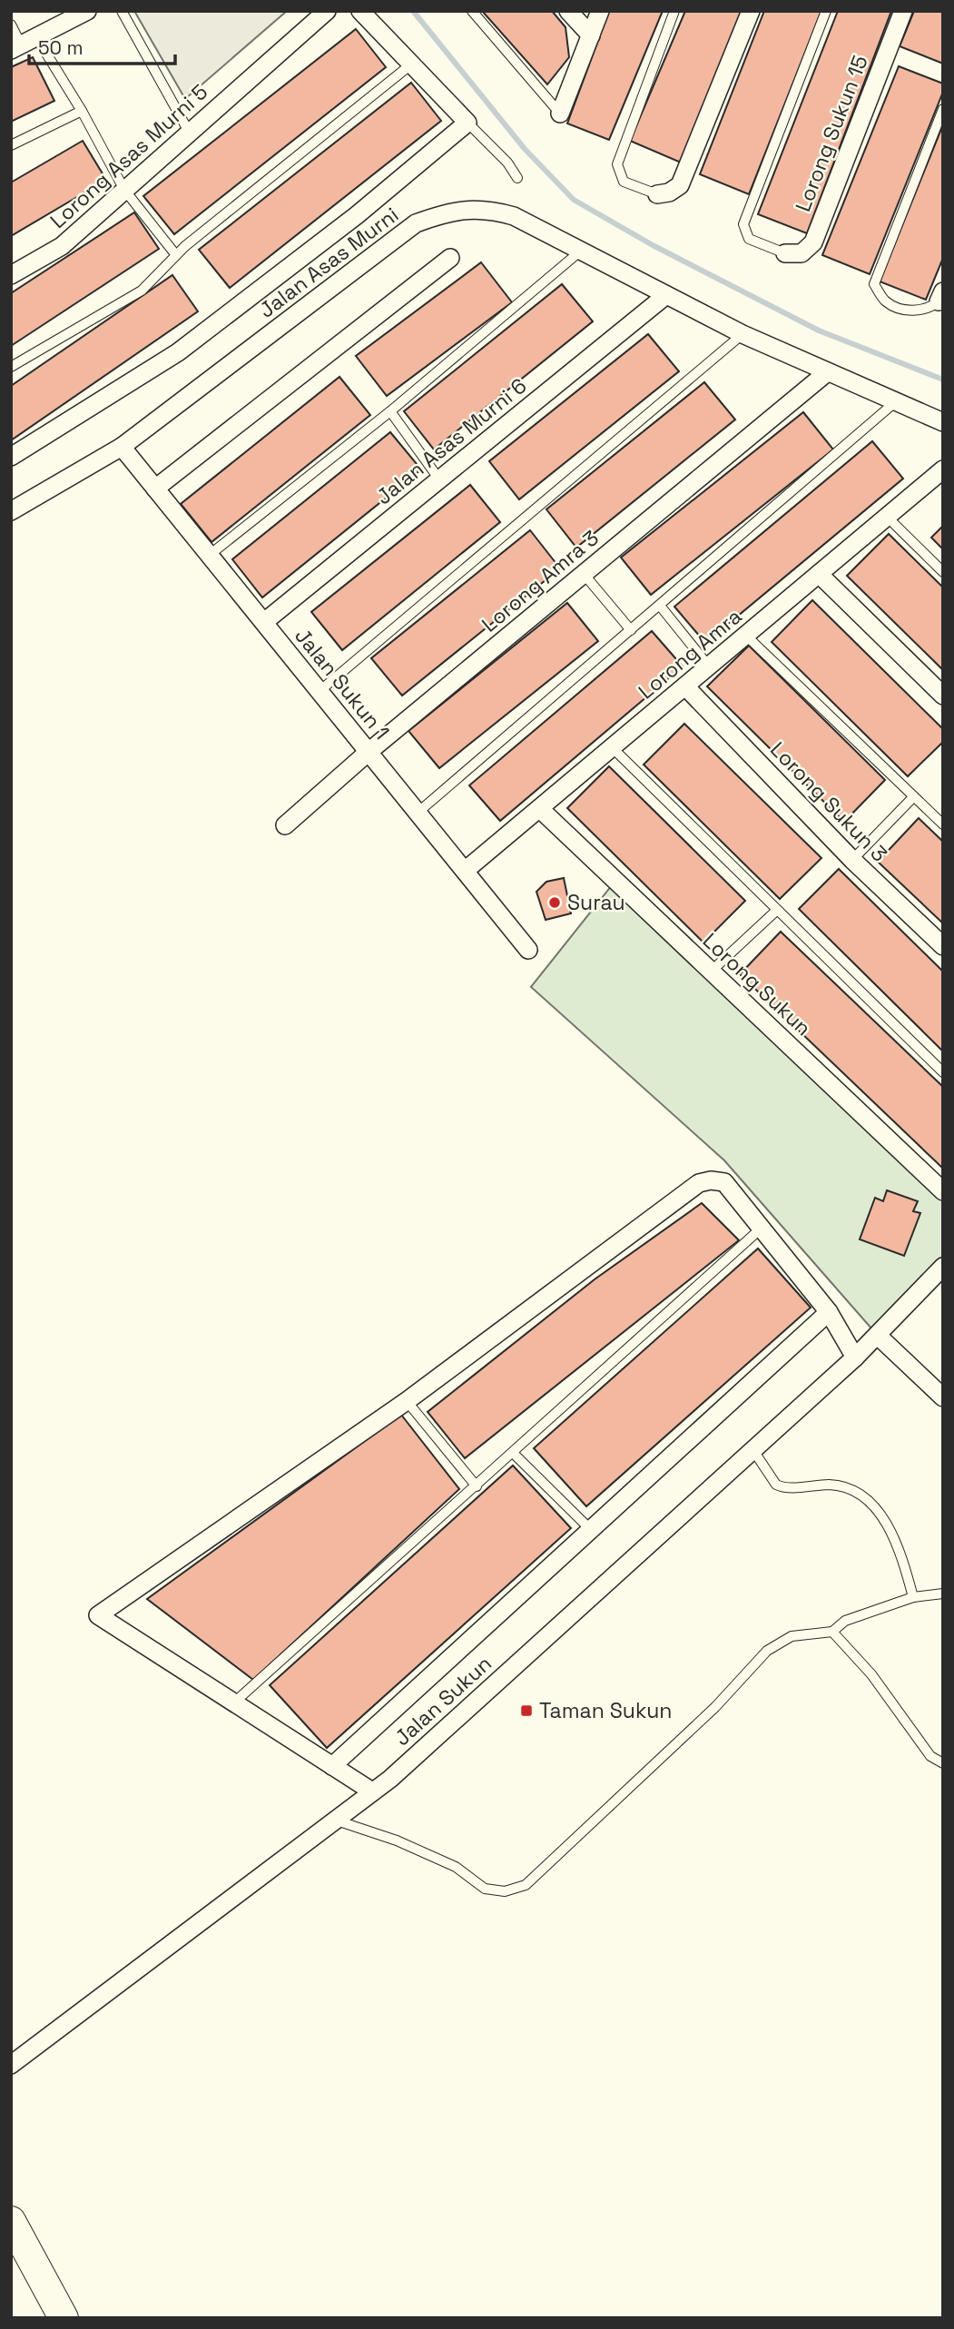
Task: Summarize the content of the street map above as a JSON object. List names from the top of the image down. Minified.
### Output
{"streets":{"street":["Lorong Sukun 15","Lorong Asas Murni 5","Jalan Asas Murni","Jalan Asas Murni 6","Lorong Amra 3","Lorong Amra","Jalan Sukun 1","Lorong Sukun 3","Lorong Sukun","Jalan Sukun"]},"crossings":[["Jalan Asas Murni","Jalan Asas Murni 6"],["Jalan Asas Murni","Lorong Amra 3"],["Jalan Asas Murni","Jalan Sukun 1"],["Jalan Asas Murni 6","Jalan Sukun 1"],["Lorong Amra 3","Jalan Sukun 1"],["Lorong Amra","Jalan Sukun 1"],["Lorong Amra","Lorong Sukun 3"],["Lorong Amra","Lorong Sukun"]],"places":{"other":["Surau"],"transit":["Taman Sukun"]},"scale_bar":"50 m"}
